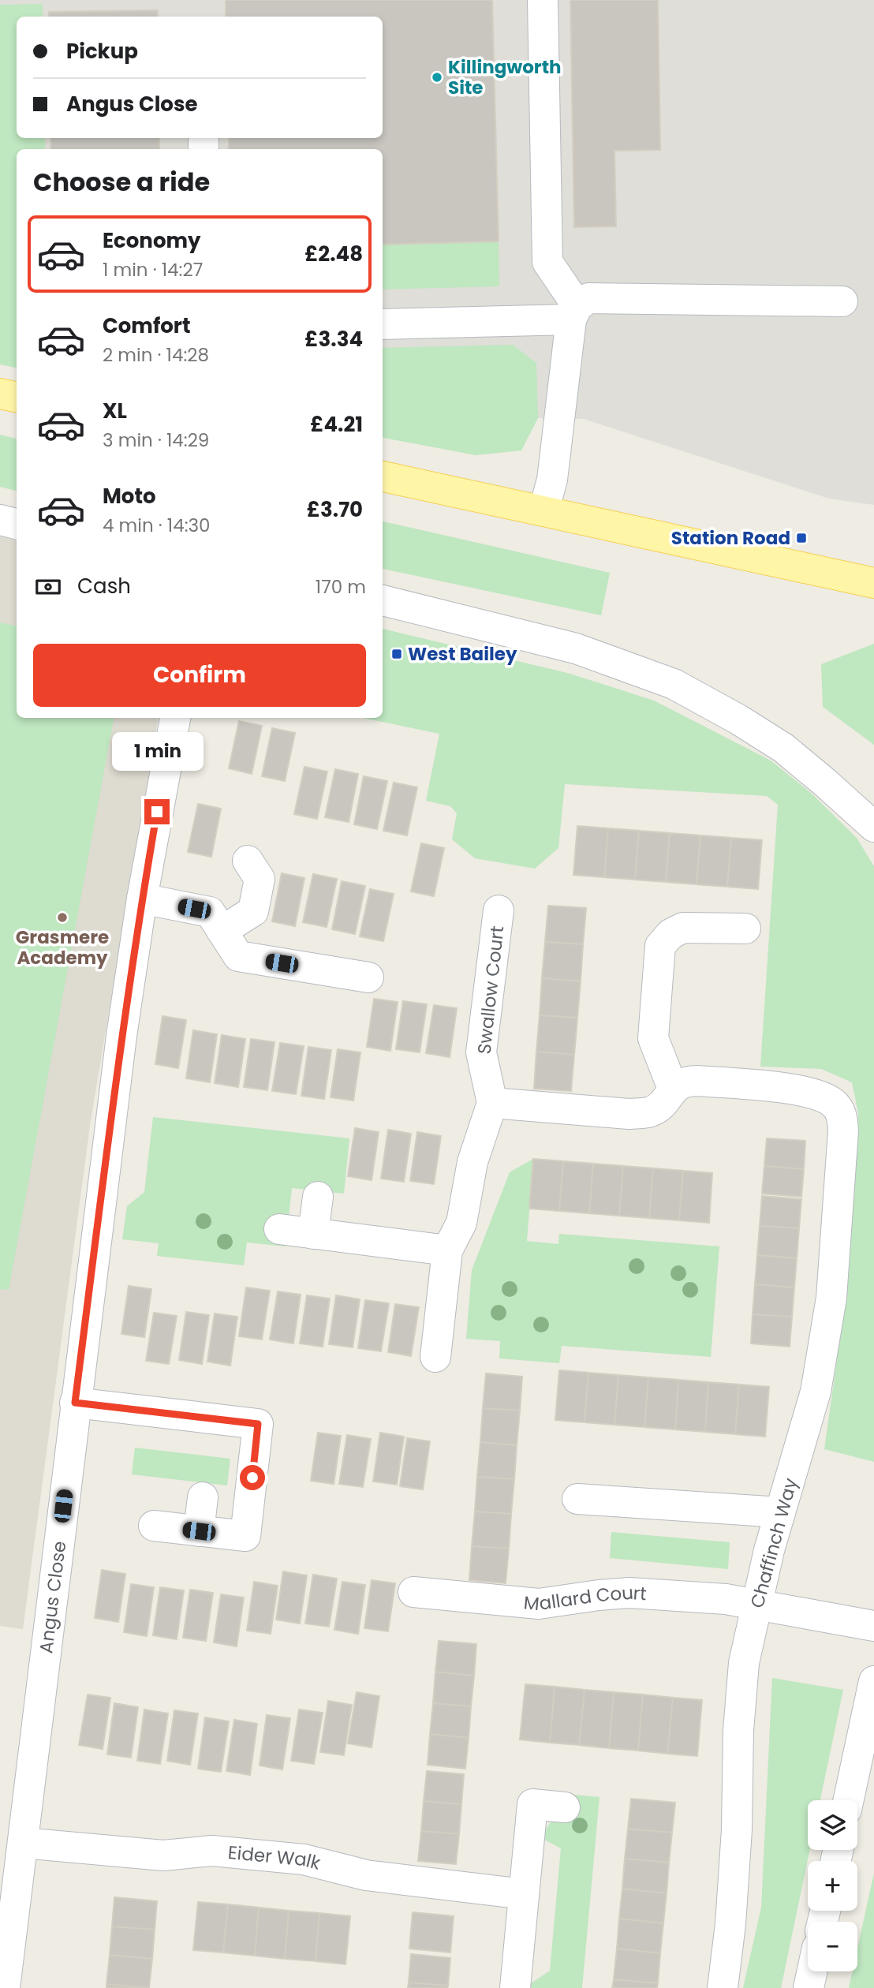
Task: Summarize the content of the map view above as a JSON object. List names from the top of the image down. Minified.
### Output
{"streets":{"street":["Swallow Court","Chaffinch Way","Angus Close","Mallard Court","Eider Walk"]},"crossings":[["Chaffinch Way","Mallard Court"],["Angus Close","Eider Walk"]],"places":{"other":["Killingworth Site","Grasmere Academy"],"transit":["Station Road","West Bailey"]},"page":{"banner":["Pickup","Angus Close"],"heading":"Choose a ride","list":[{"name":"Economy","note":"1 min · 14:27","value":"£2.48"},{"name":"Comfort","note":"2 min · 14:28","value":"£3.34"},{"name":"XL","note":"3 min · 14:29","value":"£4.21"},{"name":"Moto","note":"4 min · 14:30","value":"£3.70"}],"pay":["Cash","170 m"],"buttons":"Confirm","bubble":"1 min","map_buttons":["+","−"]}}
